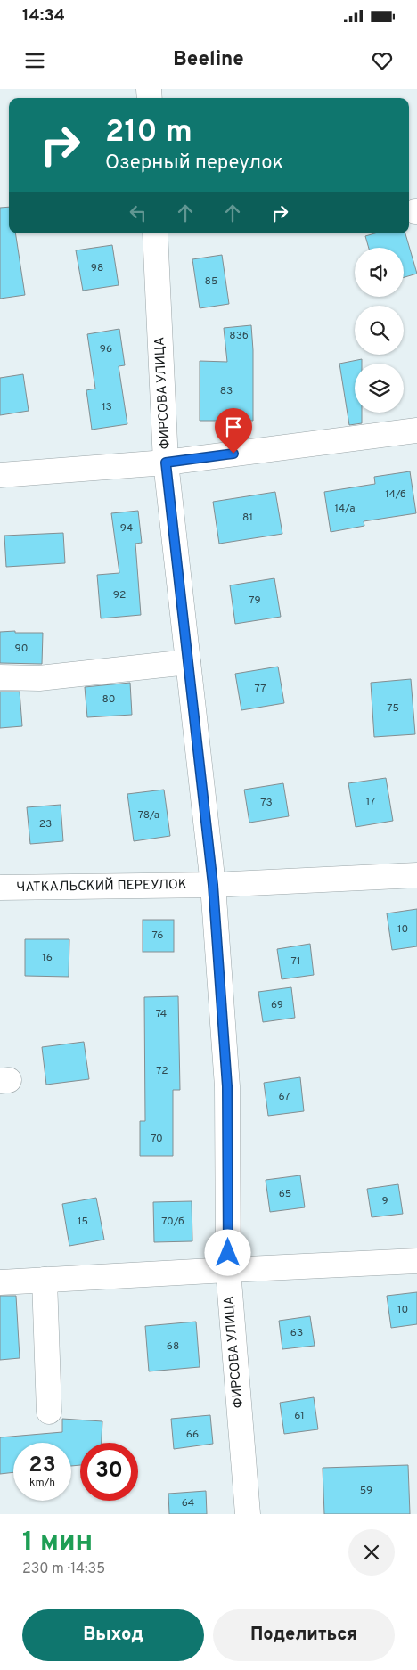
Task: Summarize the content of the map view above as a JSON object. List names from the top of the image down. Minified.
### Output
{"streets":{"street":["ФИРСОВА УЛИЦА","ЧАТКАЛЬСКИЙ ПЕРЕУЛОК"]},"crossings":[["ФИРСОВА УЛИЦА","ЧАТКАЛЬСКИЙ ПЕРЕУЛОК"]],"house_numbers":["98","85","83б","96","83","13","14/б","14/а","81","94","92","79","90","77","80","75","17","73","78/а","23","10","76","16","71","69","74","72","67","70","65","9","15","70/б","10","63","68","61","66","59","64"],"page":{"status":"14:34","header":"Beeline","turn":["210 m","Озерный переулок"],"speed":"23 km/h","limit":"30","heading":["1 мин","230 m · 14:35"],"buttons":["Выход","Поделиться"]}}
